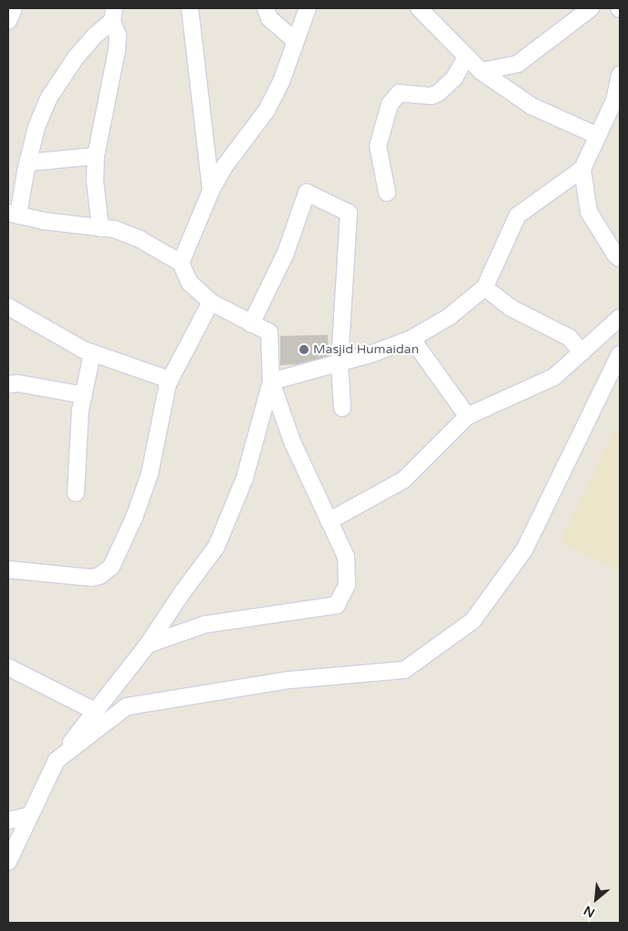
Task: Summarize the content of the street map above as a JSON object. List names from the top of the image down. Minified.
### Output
{"places":["Masjid Humaidan"],"north":"bottom left"}
